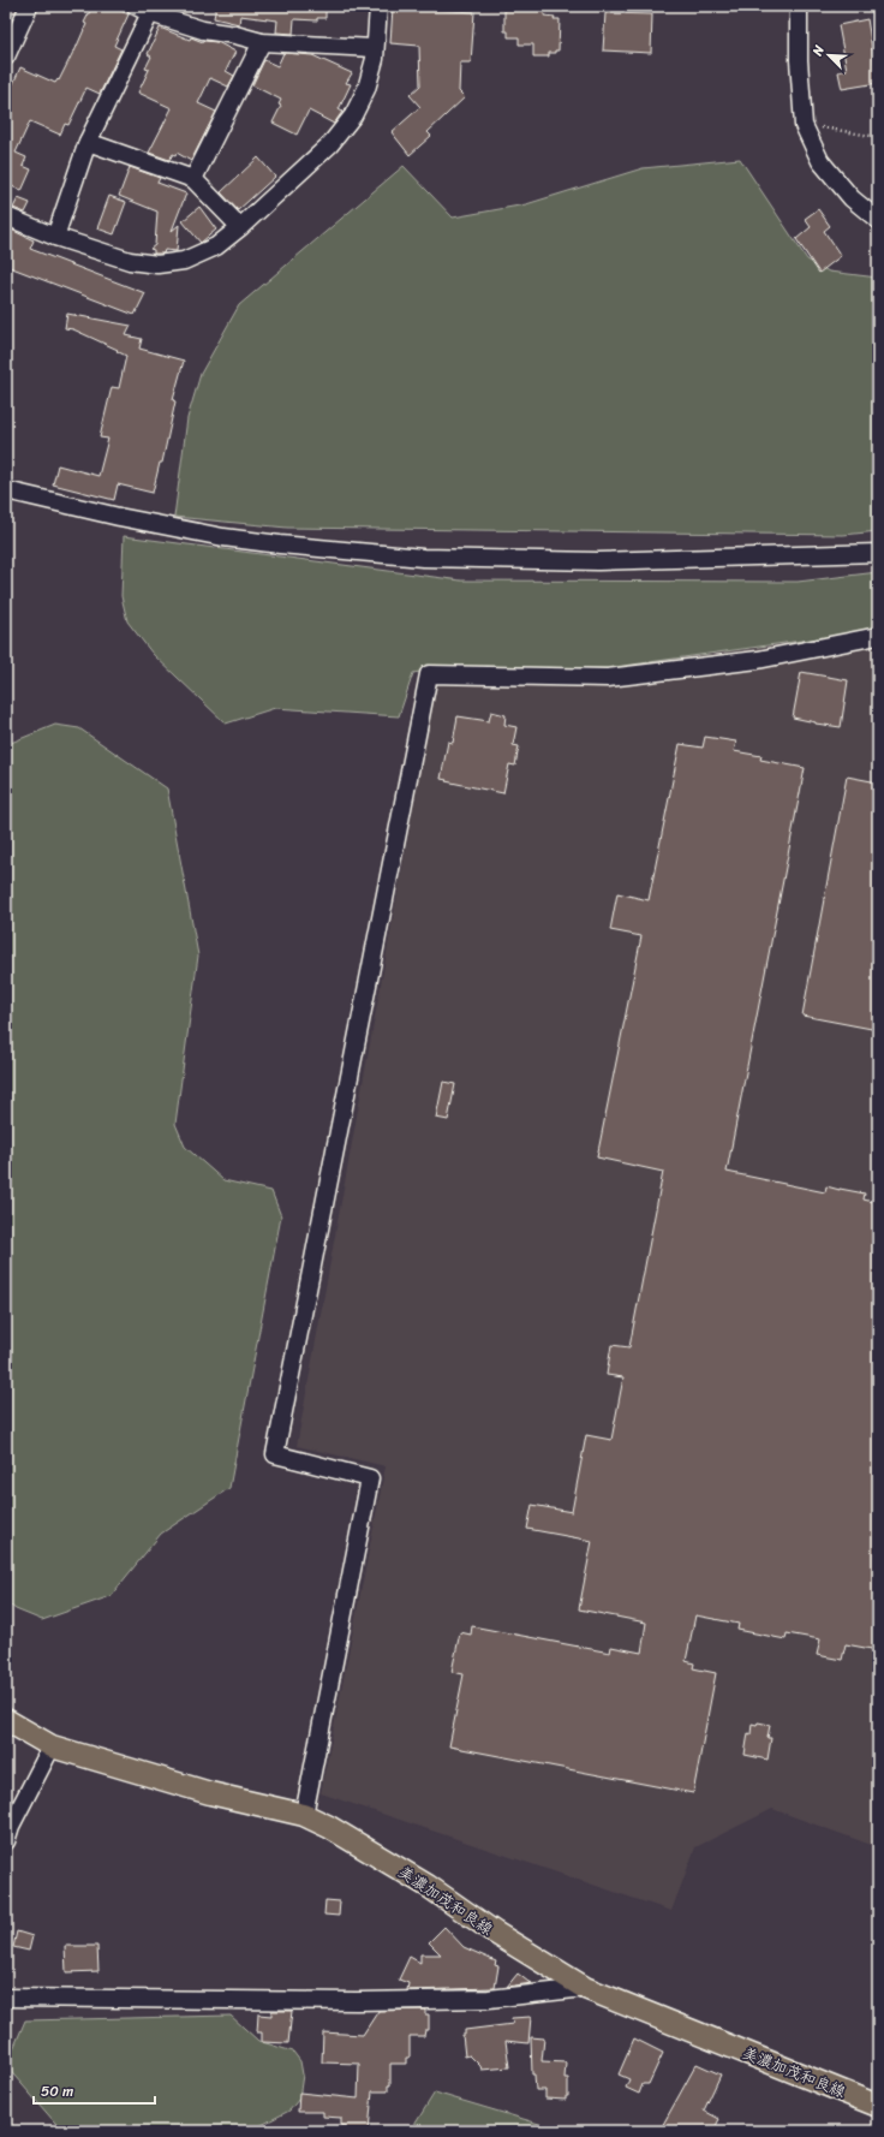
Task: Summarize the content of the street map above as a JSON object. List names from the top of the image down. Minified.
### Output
{"streets":{"main road":["美濃加茂和良線"]},"scale_bar":"50 m","north":"top left"}
